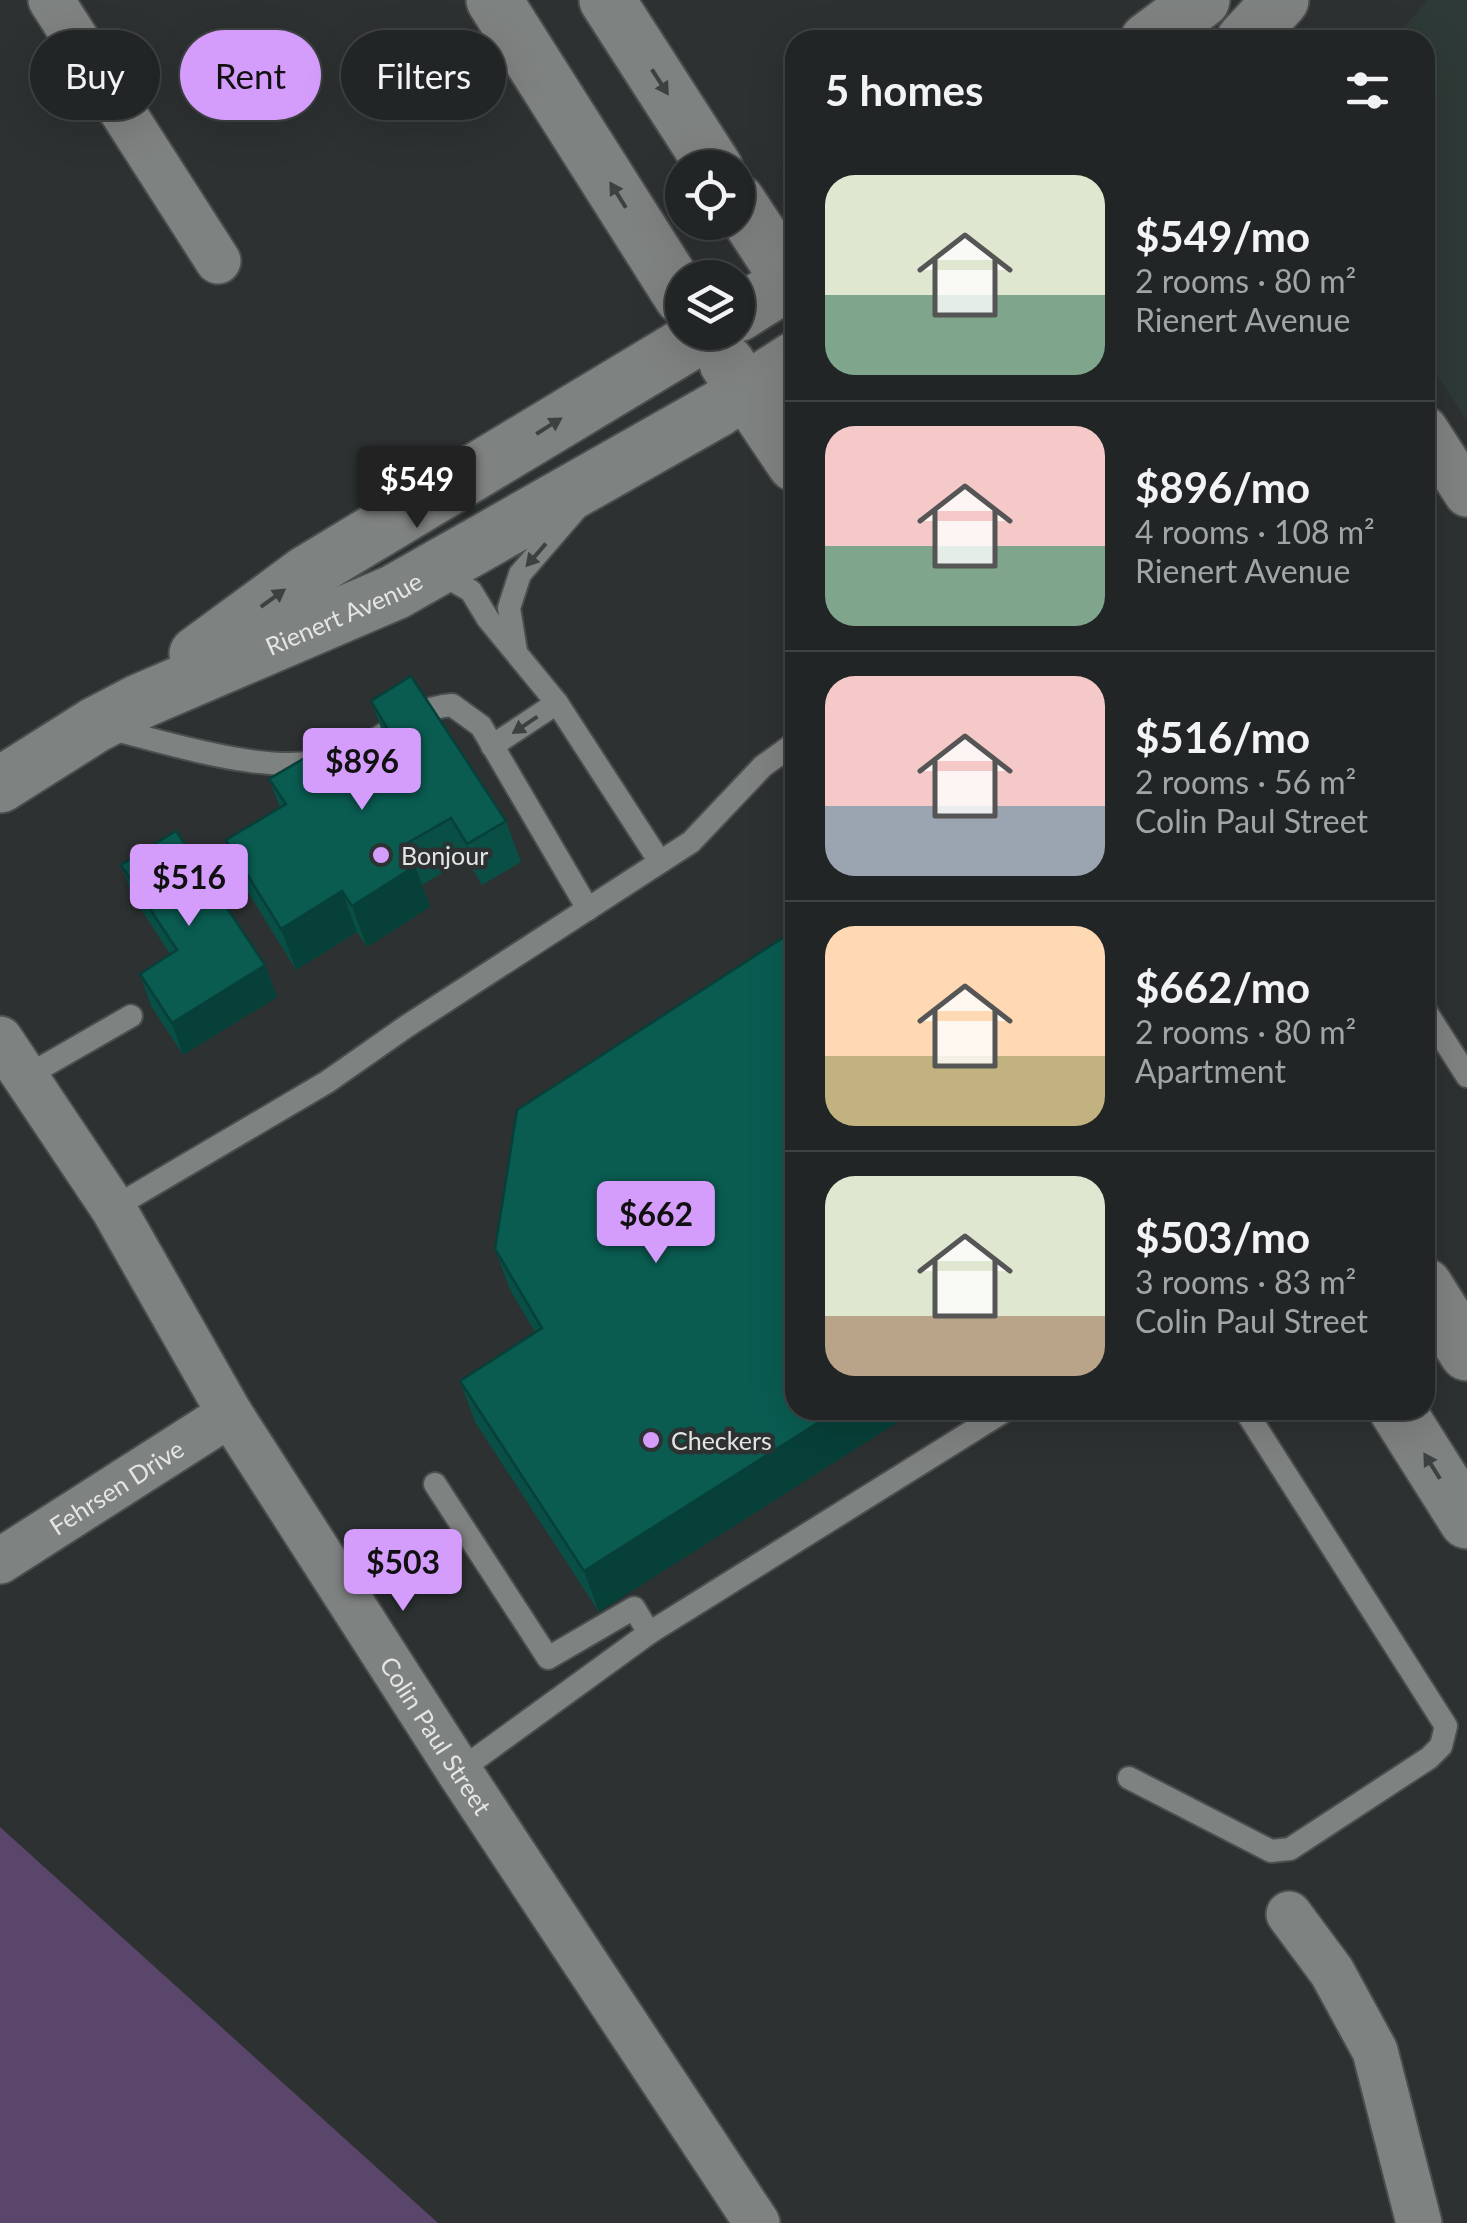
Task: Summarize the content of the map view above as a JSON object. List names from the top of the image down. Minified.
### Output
{"streets":{"street":["Rienert Avenue","Fehrsen Drive","Colin Paul Street"]},"crossings":[["Fehrsen Drive","Colin Paul Street"]],"places":["Bonjour","Checkers"],"page":{"chip":["Buy","Rent","Filters"],"heading":"5 homes","list":[{"name":"$549/mo","note":"2 rooms · 80 m² · Rienert Avenue"},{"name":"$896/mo","note":"4 rooms · 108 m² · Rienert Avenue"},{"name":"$516/mo","note":"2 rooms · 56 m² · Colin Paul Street"},{"name":"$662/mo","note":"2 rooms · 80 m² · Apartment"},{"name":"$503/mo","note":"3 rooms · 83 m² · Colin Paul Street"}],"price":["$549","$896","$516","$662","$503"]}}
